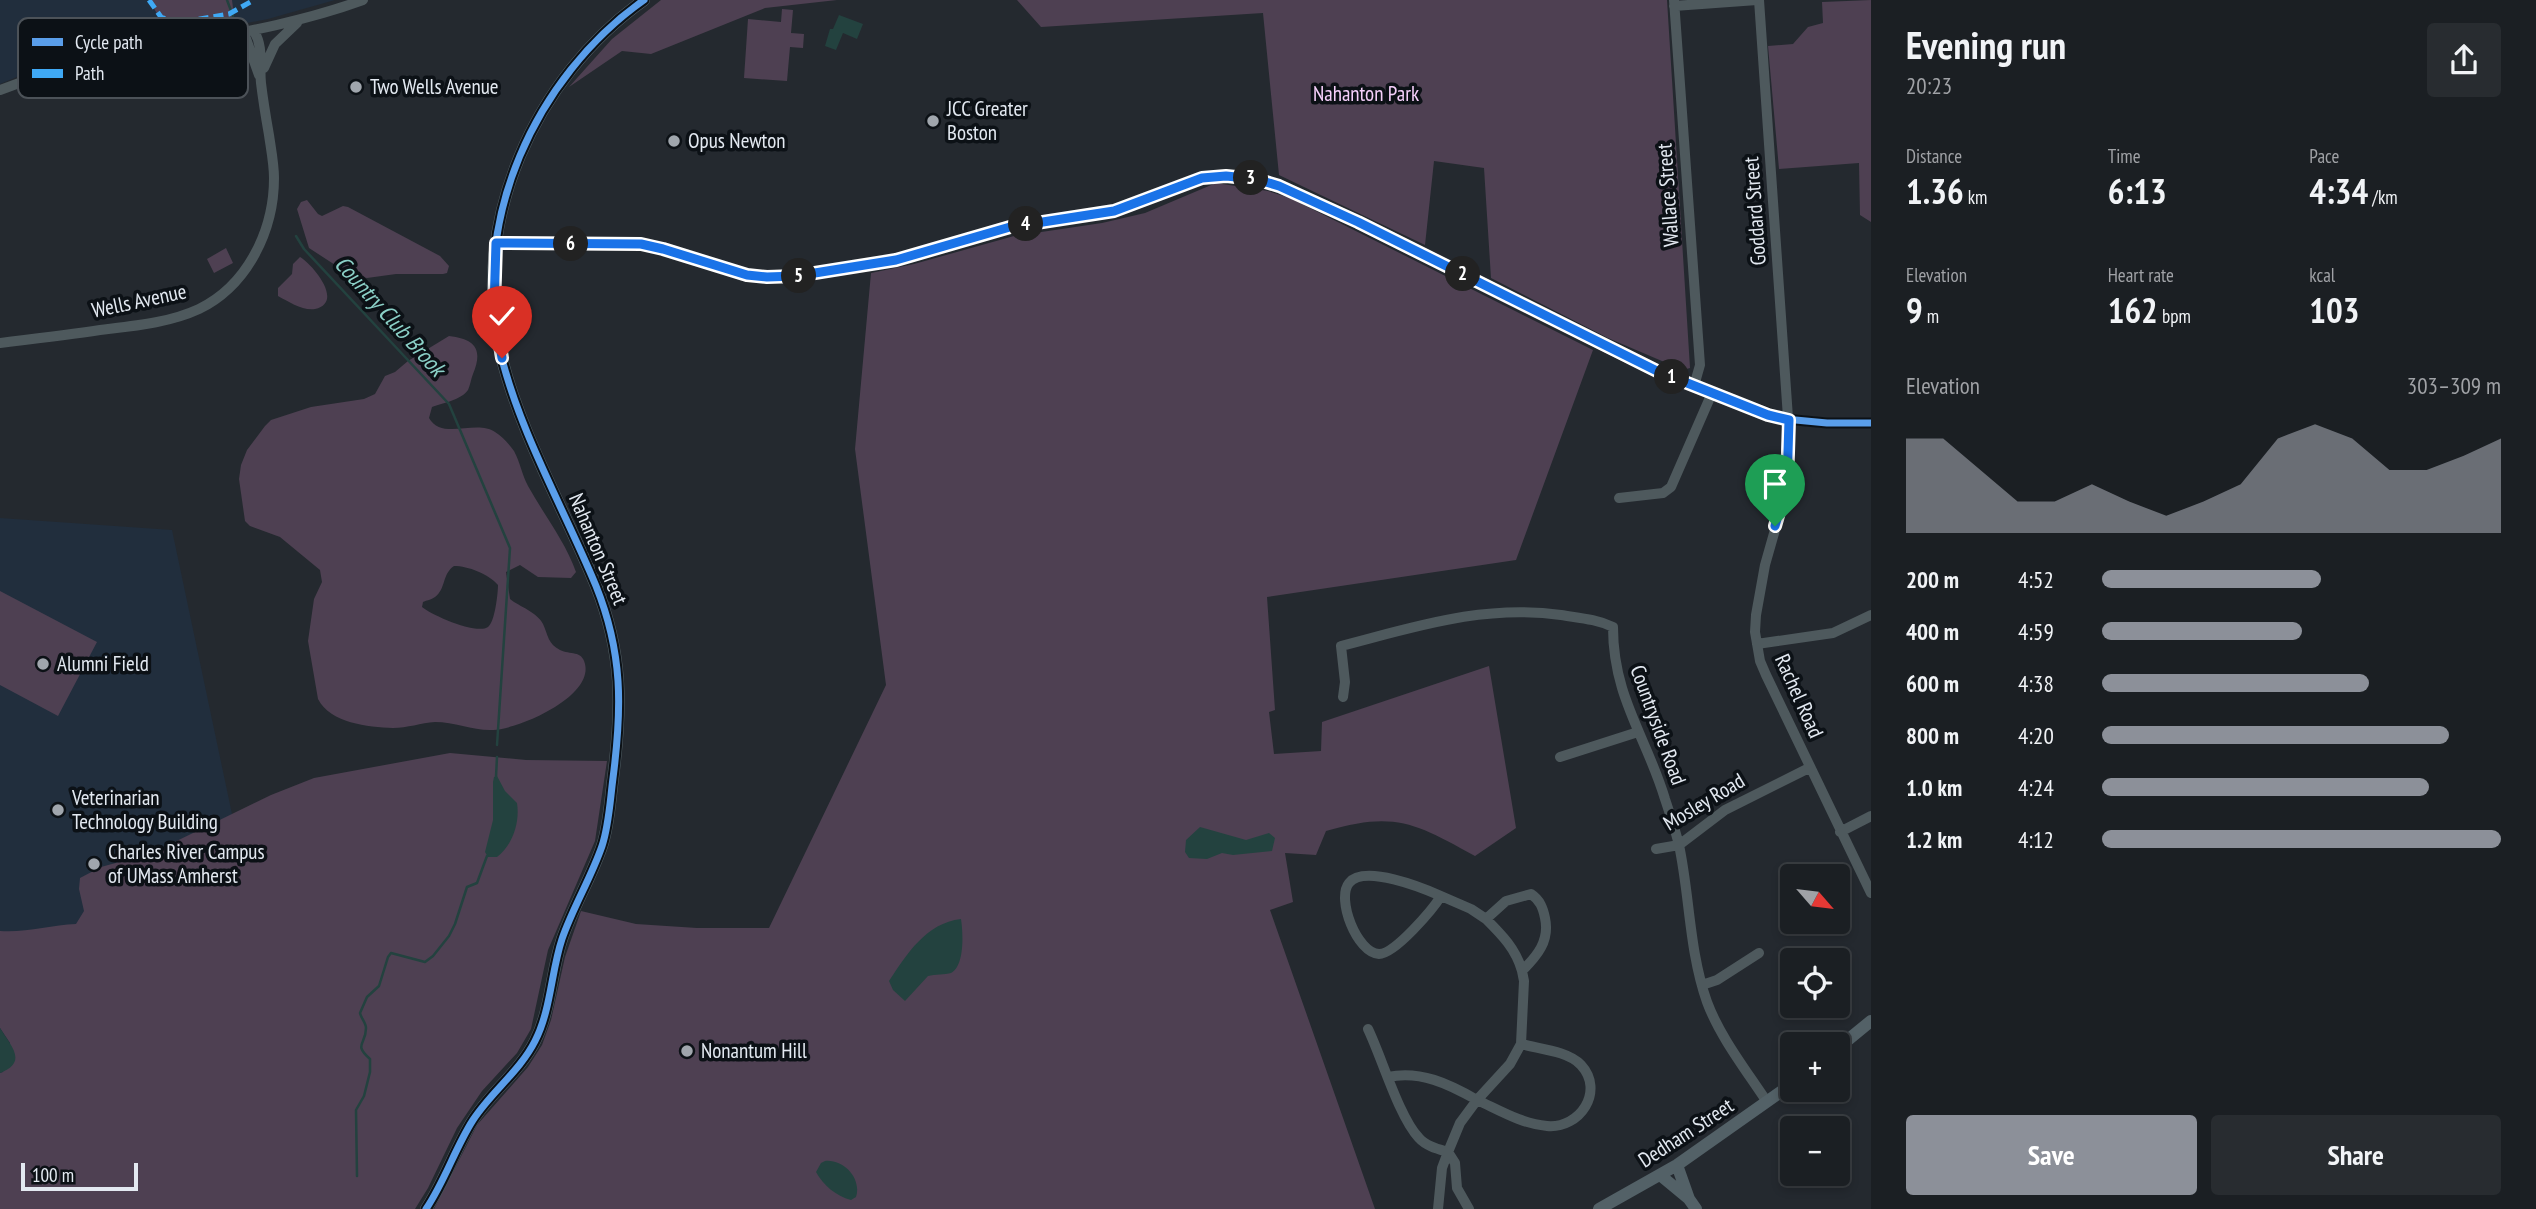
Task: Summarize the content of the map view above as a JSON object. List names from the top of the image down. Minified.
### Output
{"streets":{"main road":["Nahanton Street","Dedham Street"],"street":["Wallace Street","Goddard Street","Wells Avenue","Rachel Road","Countryside Road","Mosley Road"]},"crossings":[["Goddard Street","Rachel Road"],["Rachel Road","Mosley Road"],["Countryside Road","Mosley Road"],["Countryside Road","Dedham Street"]],"water":["Country Club Brook"],"parks":["Nahanton Park"],"places":["Two Wells Avenue","JCC Greater Boston","Opus Newton","Alumni Field","Veterinarian Technology Building","Charles River Campus of UMass Amherst","Nonantum Hill"],"legend":["Cycle path","Path"],"scale_bar":"100 m","north":"bottom right","page":{"heading":["Evening run","20:23"],"stats":[["Distance","1.36 km"],["Time","6:13"],["Pace","4:34 /km"],["Elevation","9 m"],["Heart rate","162 bpm"],["kcal","103"]],"pins":["3","4","6","2","5","1"],"chart":["Elevation","303–309 m"],"list":[{"name":"200 m","note":"4:52"},{"name":"400 m","note":"4:59"},{"name":"600 m","note":"4:38"},{"name":"800 m","note":"4:20"},{"name":"1.0 km","note":"4:24"},{"name":"1.2 km","note":"4:12"}],"map_buttons":["+","−"],"buttons":["Save","Share"],"scale":"100 m"}}
